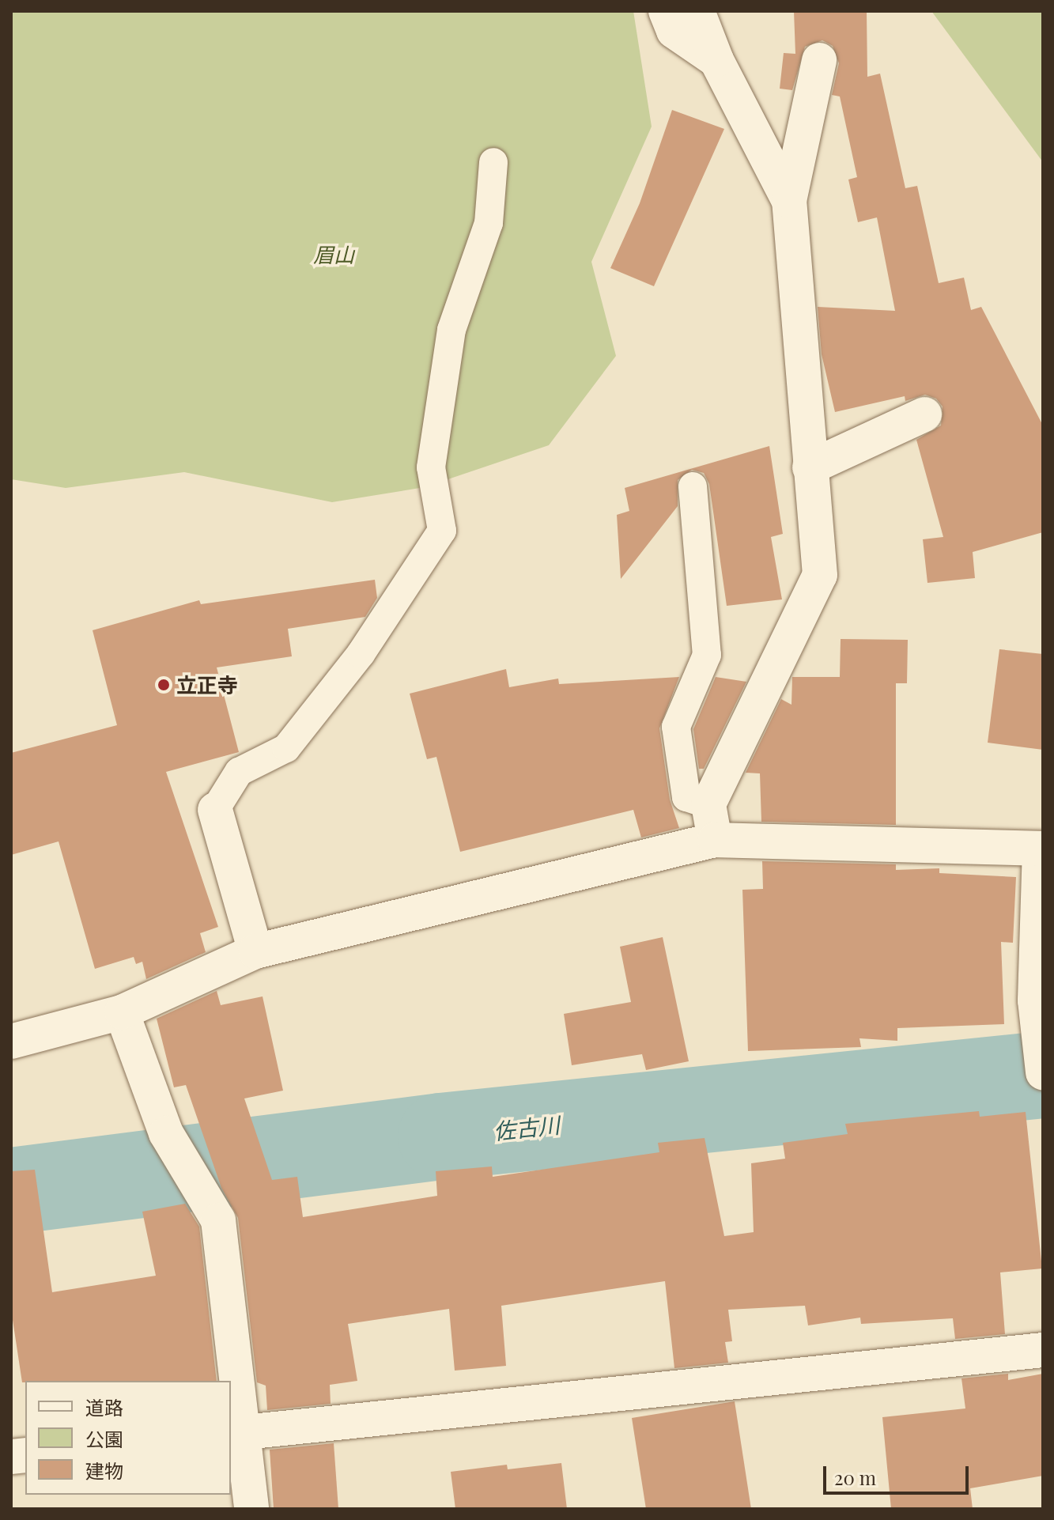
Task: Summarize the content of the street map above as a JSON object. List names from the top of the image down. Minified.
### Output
{"water":["佐古川"],"parks":["眉山"],"places":["立正寺"],"legend":["道路","公園","建物"],"scale_bar":"20 m"}
